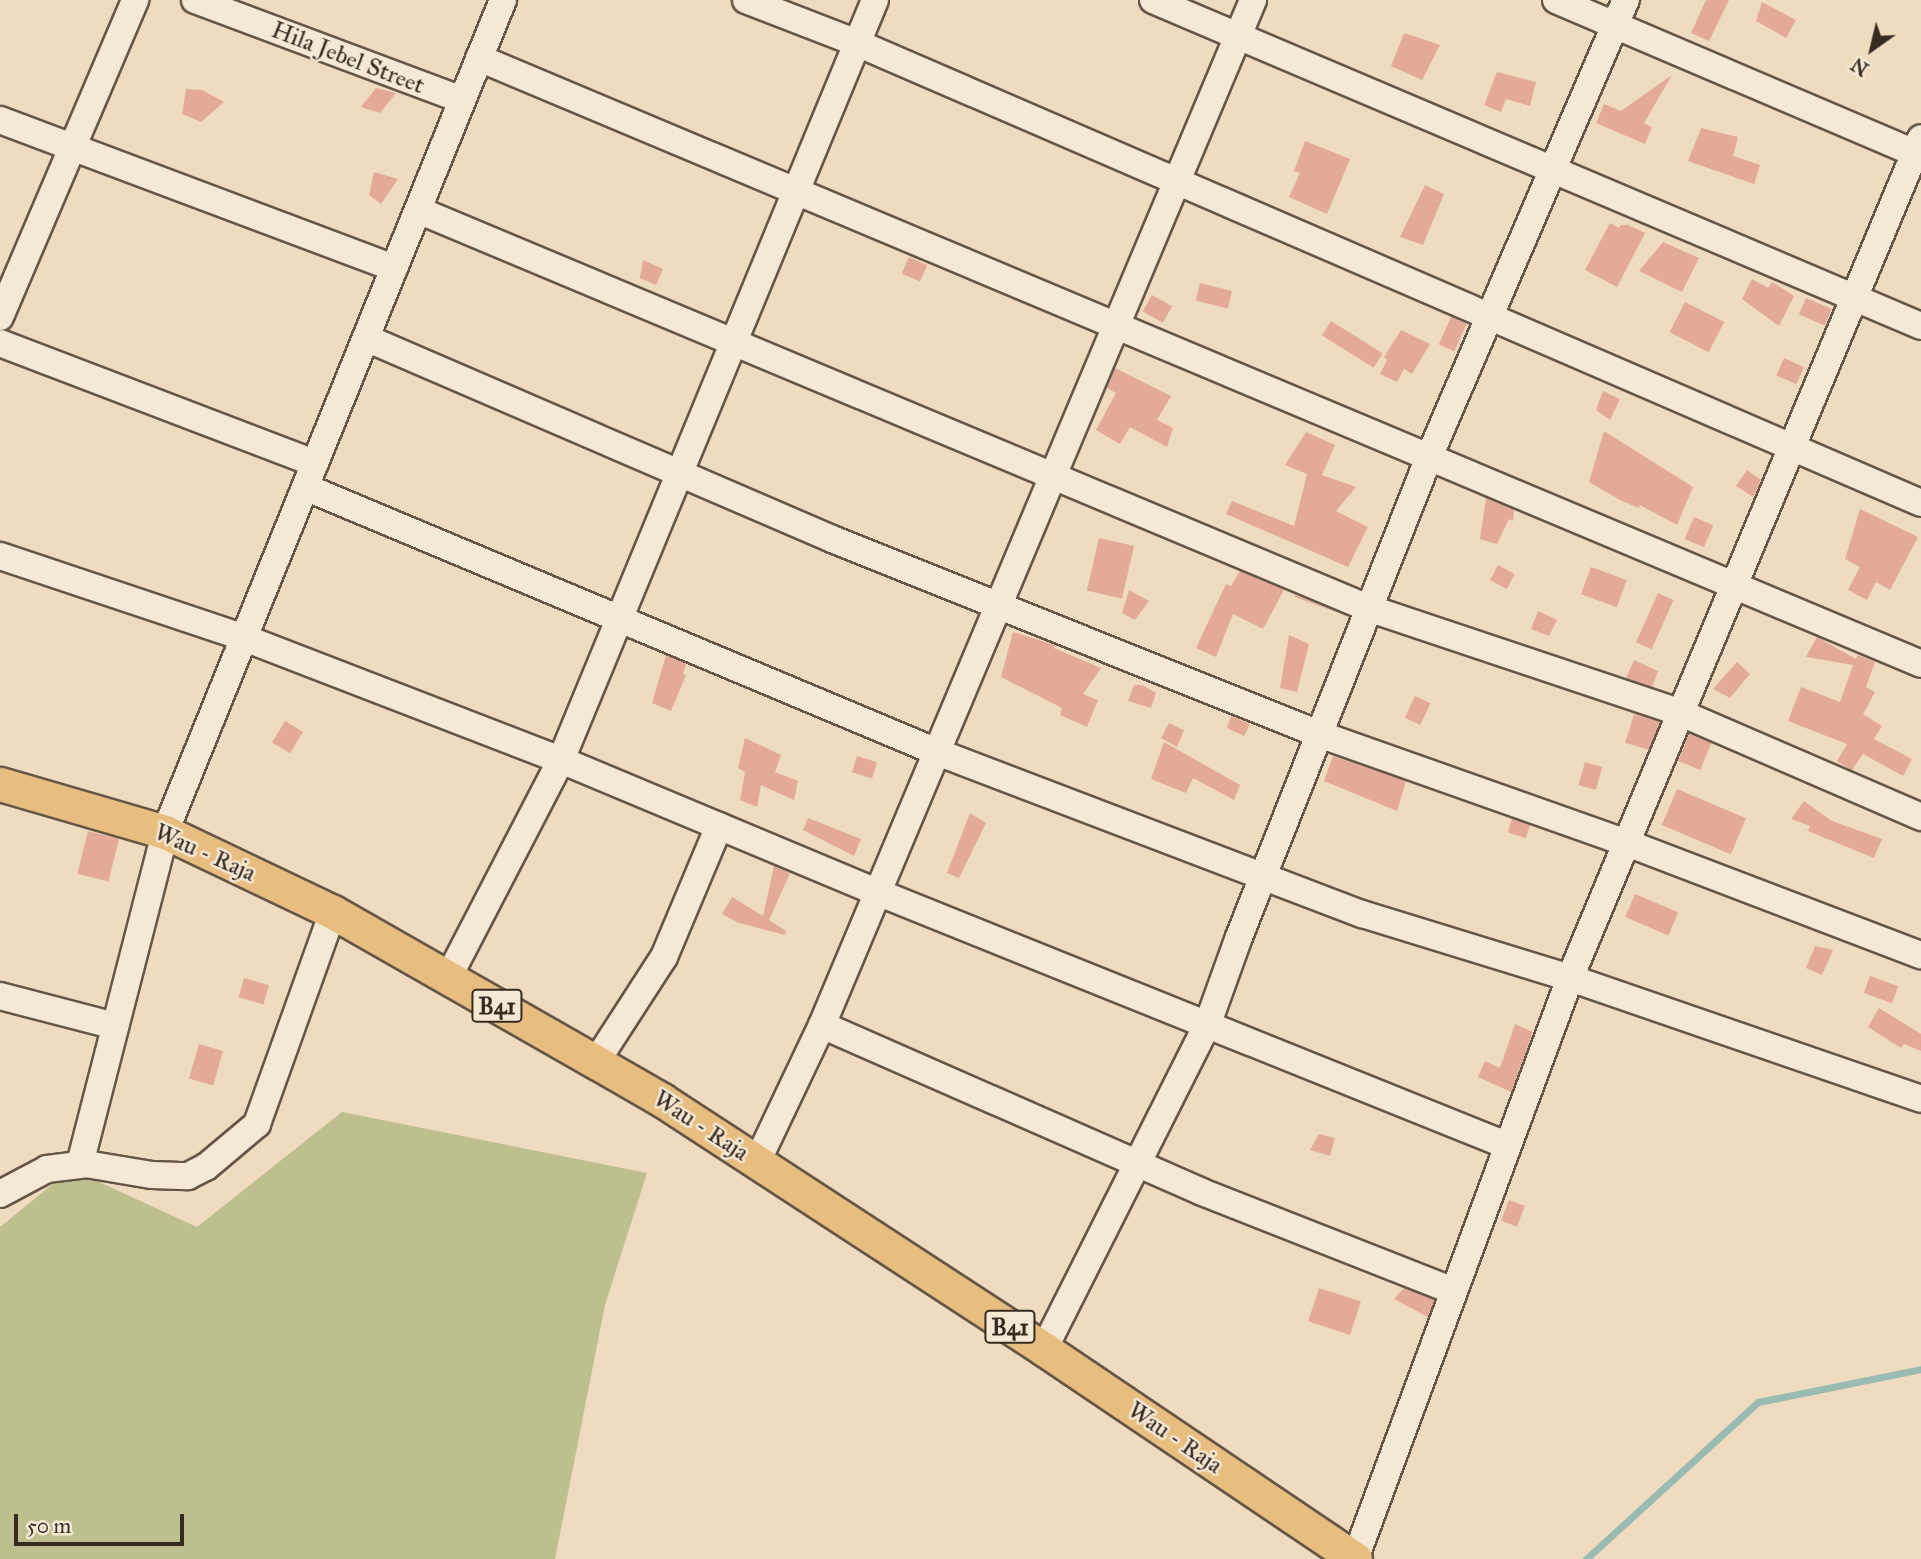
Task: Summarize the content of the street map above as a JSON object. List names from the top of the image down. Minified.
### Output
{"streets":{"main road":["Wau - Raja","B41"],"street":["Hila Jebel Street"]},"scale_bar":"50 m","north":"bottom left"}
